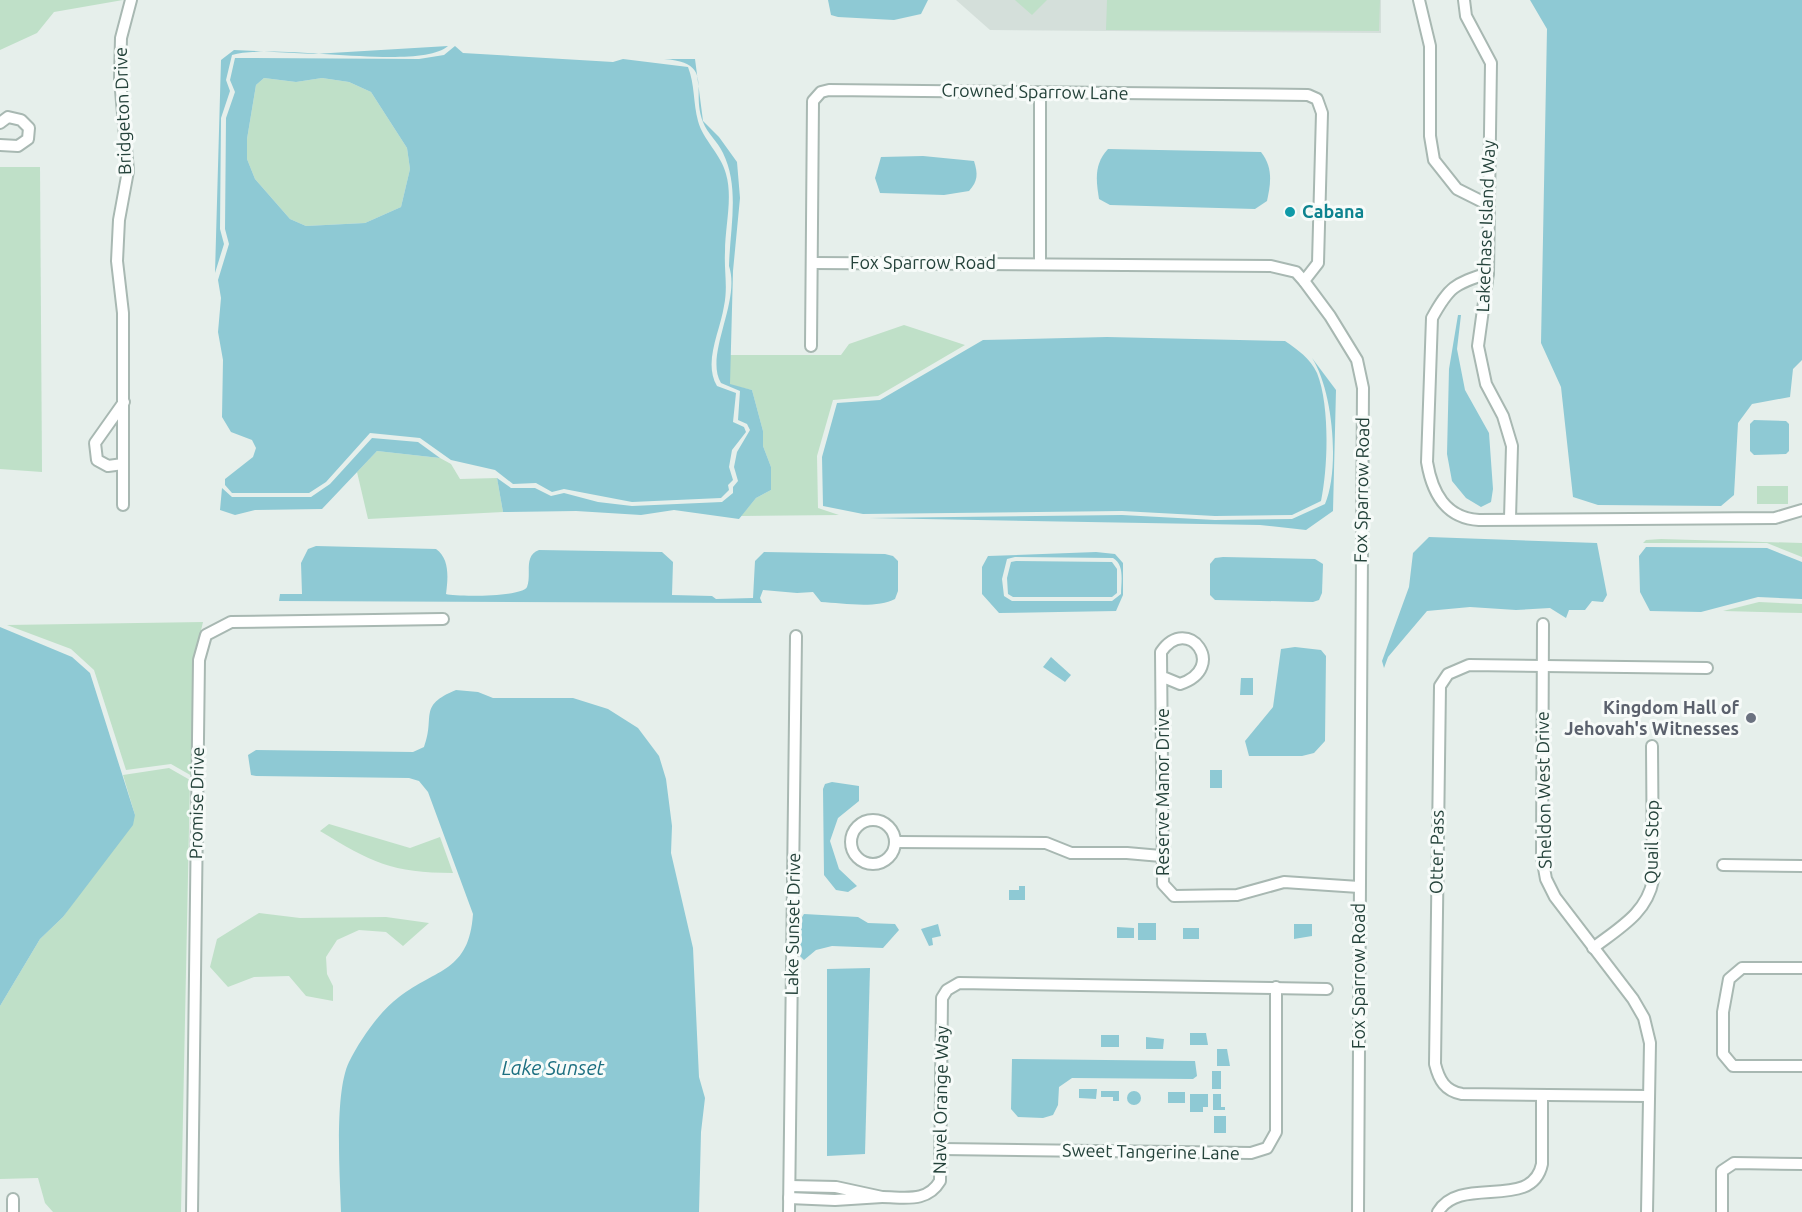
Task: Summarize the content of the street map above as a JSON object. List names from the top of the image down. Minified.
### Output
{"streets":{"street":["Crowned Sparrow Lane","Bridgeton Drive","Lakechase Island Way","Fox Sparrow Road","Sheldon West Drive","Reserve Manor Drive","Promise Drive","Quail Stop","Otter Pass","Lake Sunset Drive","Navel Orange Way","Sweet Tangerine Lane"]},"crossings":[["Crowned Sparrow Lane","Fox Sparrow Road"],["Fox Sparrow Road","Reserve Manor Drive"],["Sheldon West Drive","Quail Stop"],["Sheldon West Drive","Otter Pass"],["Navel Orange Way","Sweet Tangerine Lane"]],"water":["Lake Sunset"],"places":["Cabana","Kingdom Hall of Jehovah's Witnesses"]}
